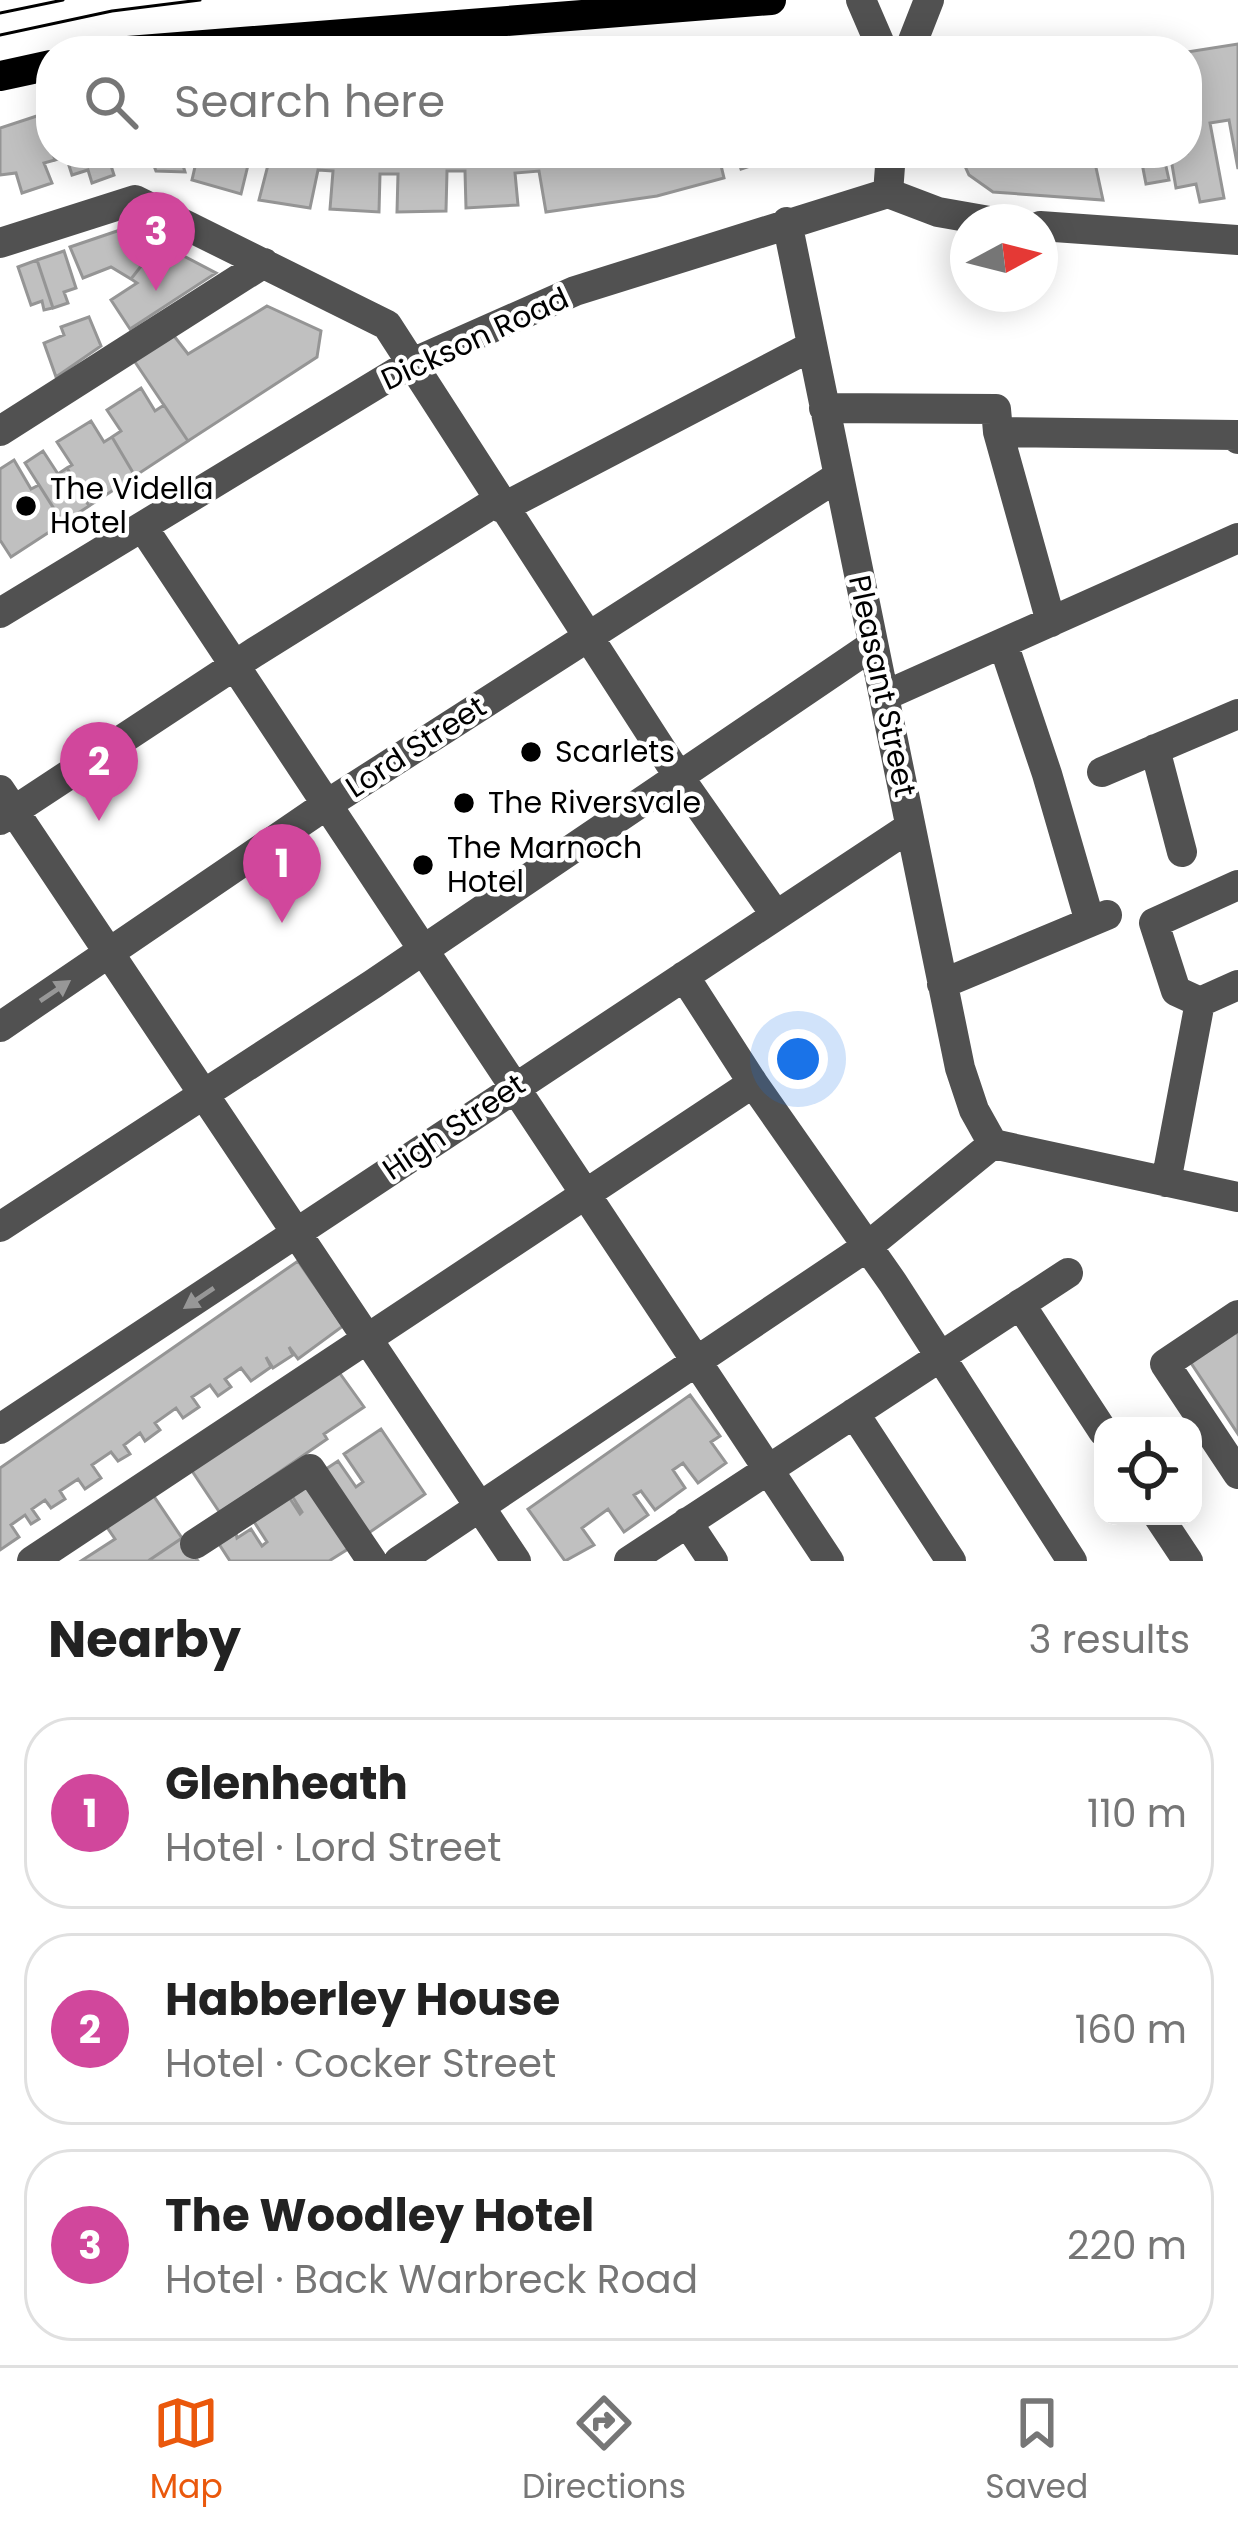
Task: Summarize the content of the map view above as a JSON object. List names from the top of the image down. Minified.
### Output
{"streets":{"street":["Dickson Road","Pleasant Street","Lord Street","High Street"]},"crossings":[["Dickson Road","Pleasant Street"],["Pleasant Street","Lord Street"],["Pleasant Street","High Street"]],"places":["The Vidella Hotel","Scarlets","The Riversvale","The Marnoch Hotel"],"north":"right","page":{"search":"Search here","pins":["3","2","1"],"heading":["Nearby","3 results"],"list":[{"mark":"1","name":"Glenheath","note":"Hotel · Lord Street","value":"110 m"},{"mark":"2","name":"Habberley House","note":"Hotel · Cocker Street","value":"160 m"},{"mark":"3","name":"The Woodley Hotel","note":"Hotel · Back Warbreck Road","value":"220 m"}],"nav":["Map","Directions","Saved"]}}
